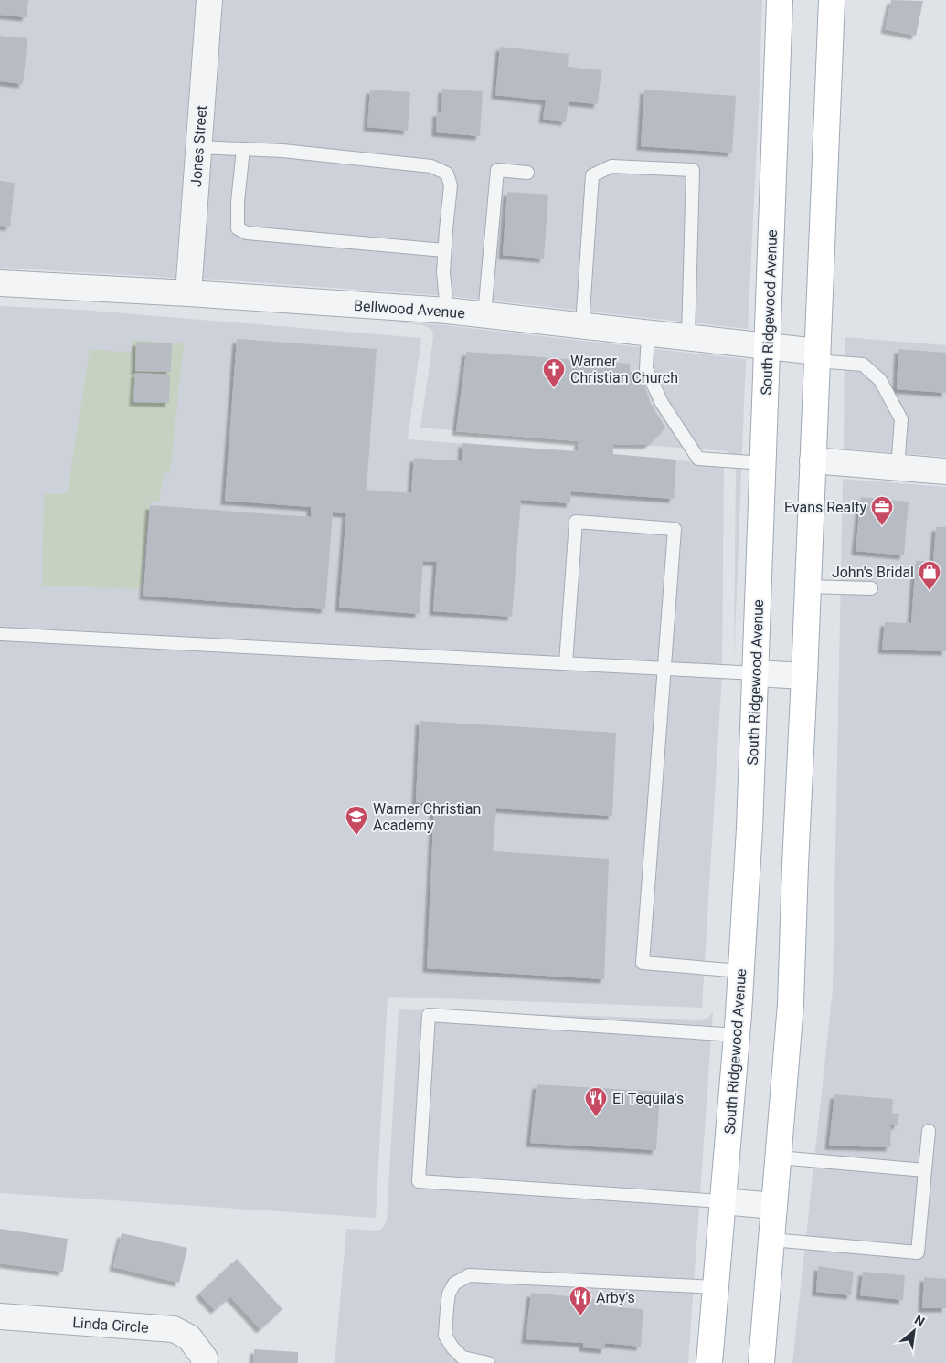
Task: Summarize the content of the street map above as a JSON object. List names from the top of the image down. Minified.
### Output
{"streets":{"main road":["South Ridgewood Avenue"],"street":["Jones Street","Bellwood Avenue","Linda Circle"]},"crossings":[["Jones Street","Bellwood Avenue"],["Bellwood Avenue","South Ridgewood Avenue"]],"places":{"church":["Warner Christian Church"],"office":["Evans Realty"],"shop":["John's Bridal"],"school or university":["Warner Christian Academy"],"restaurant":["El Tequila's","Arby's"]},"north":"top right"}
